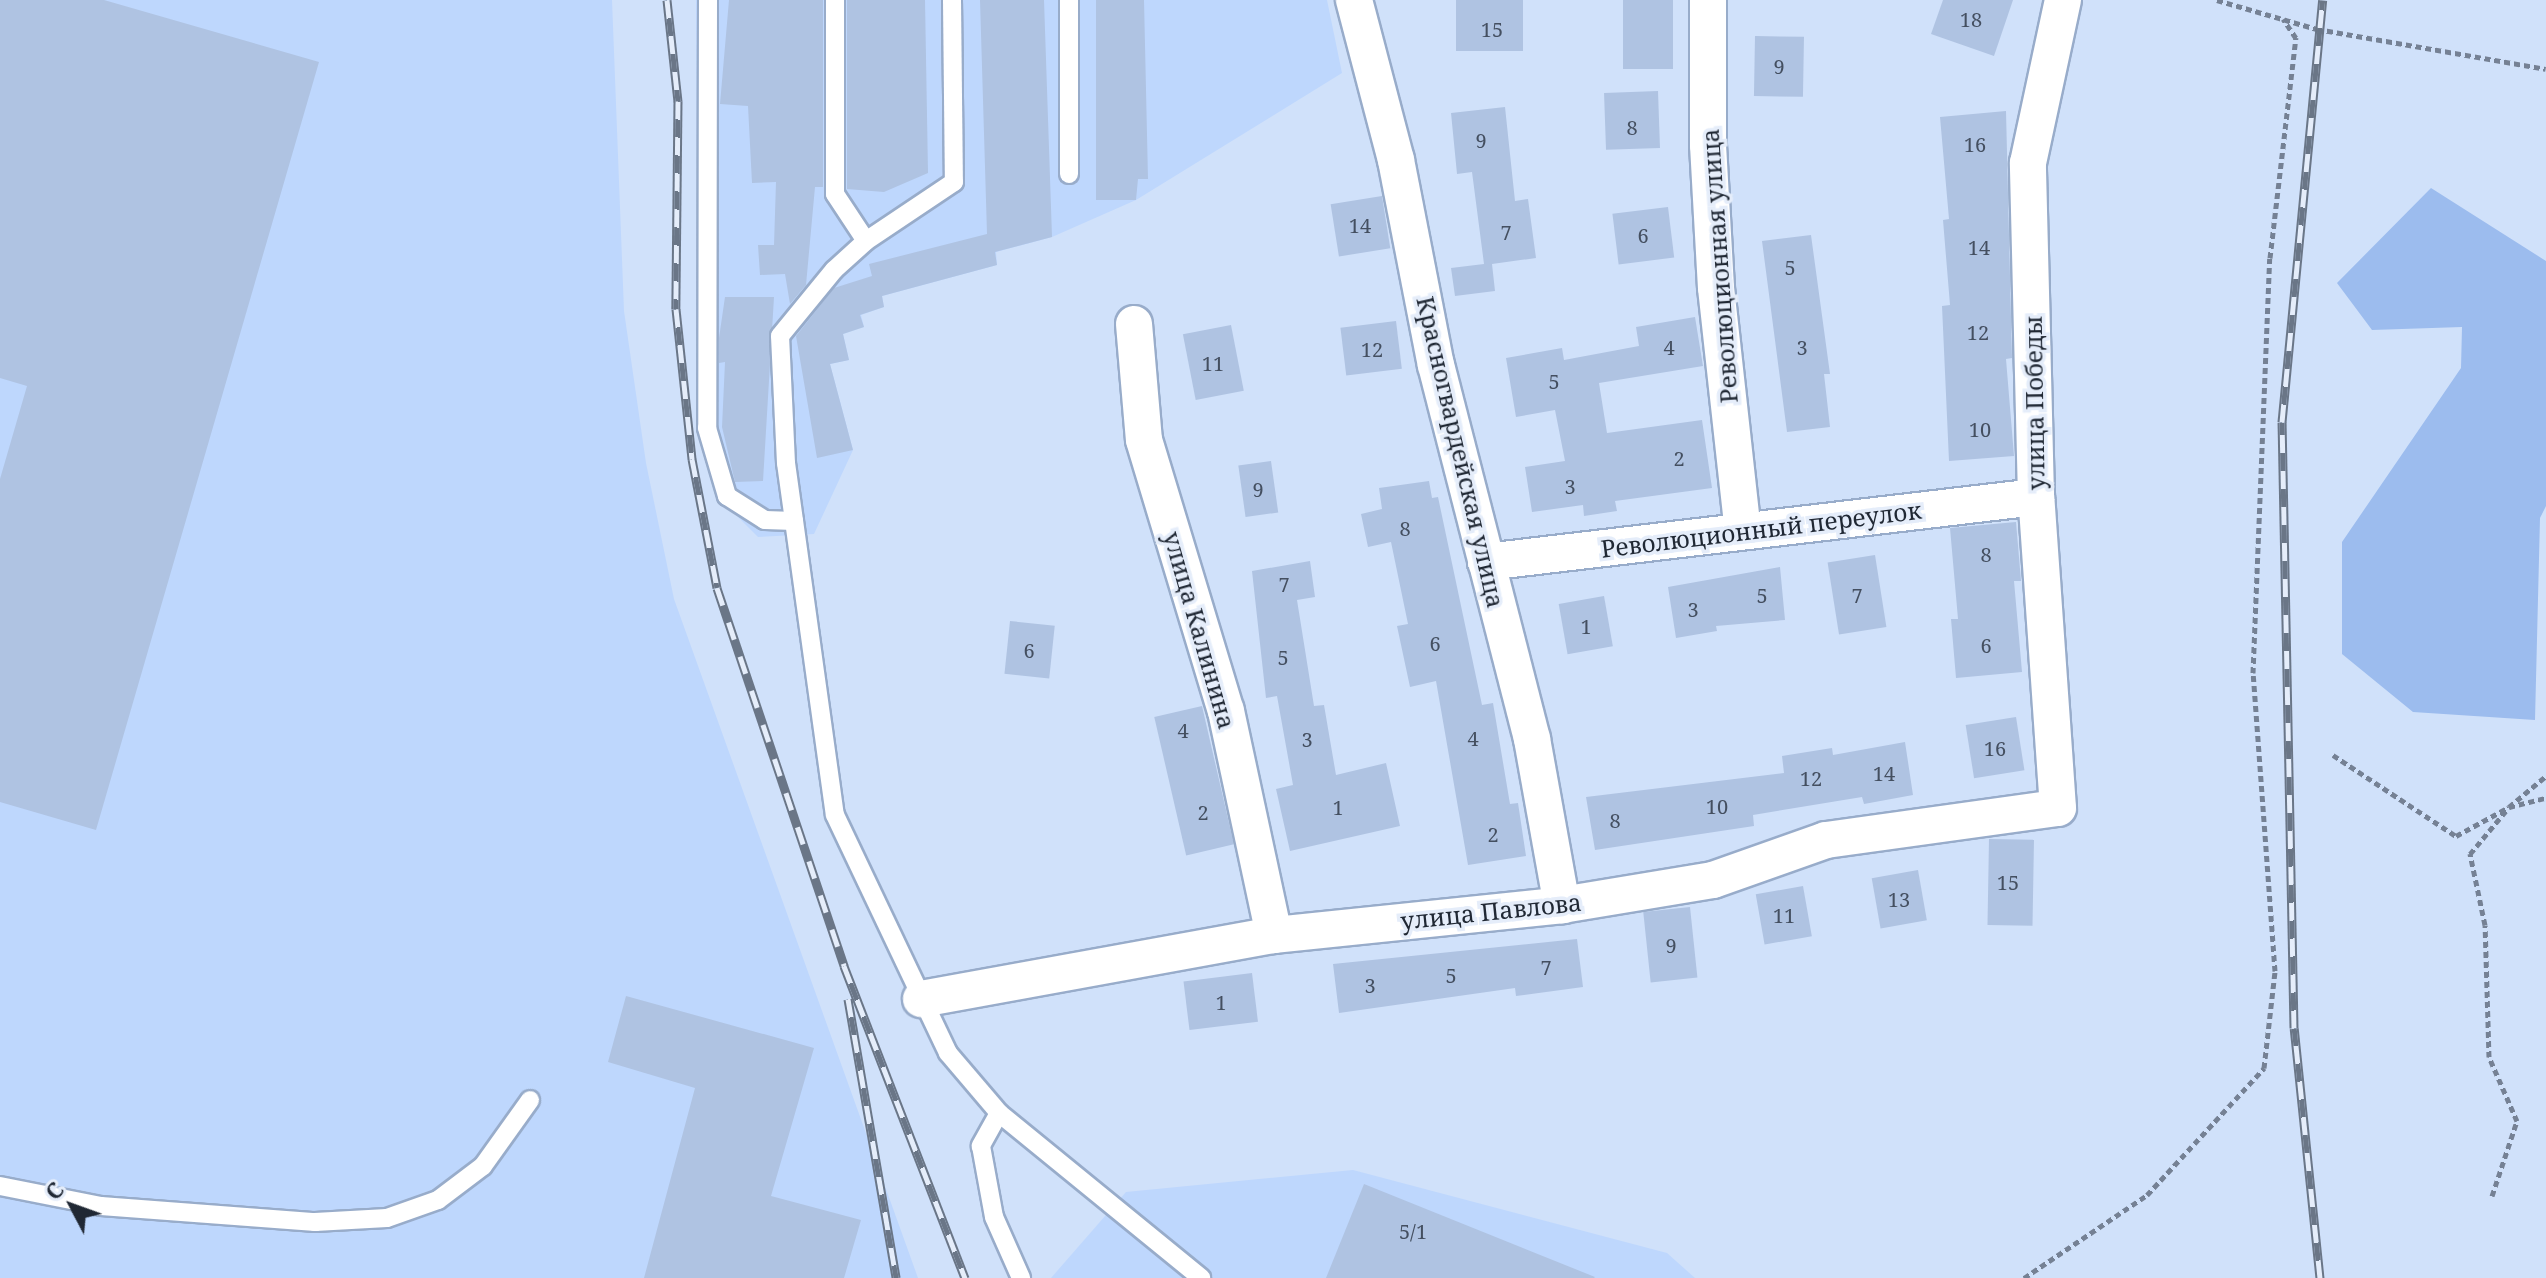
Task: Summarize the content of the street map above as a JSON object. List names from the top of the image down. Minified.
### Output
{"streets":{"street":["Революционная улица","улица Победы","Красногвардейская улица","Революционный переулок","улица Калинина","улица Павлова"]},"crossings":[["Революционная улица","Революционный переулок"],["улица Победы","Революционный переулок"],["улица Победы","улица Павлова"],["Красногвардейская улица","Революционный переулок"],["Красногвардейская улица","улица Павлова"],["улица Калинина","улица Павлова"]],"house_numbers":["18","15","9","8","9","16","14","7","6","14","5","12","4","3","12","11","5","10","2","3","9","8","8","7","5","7","3","1","6","6","6","5","4","4","3","16","14","12","10","1","2","8","2","15","13","11","9","7","5","3","1","5/1"],"north":"top left"}
